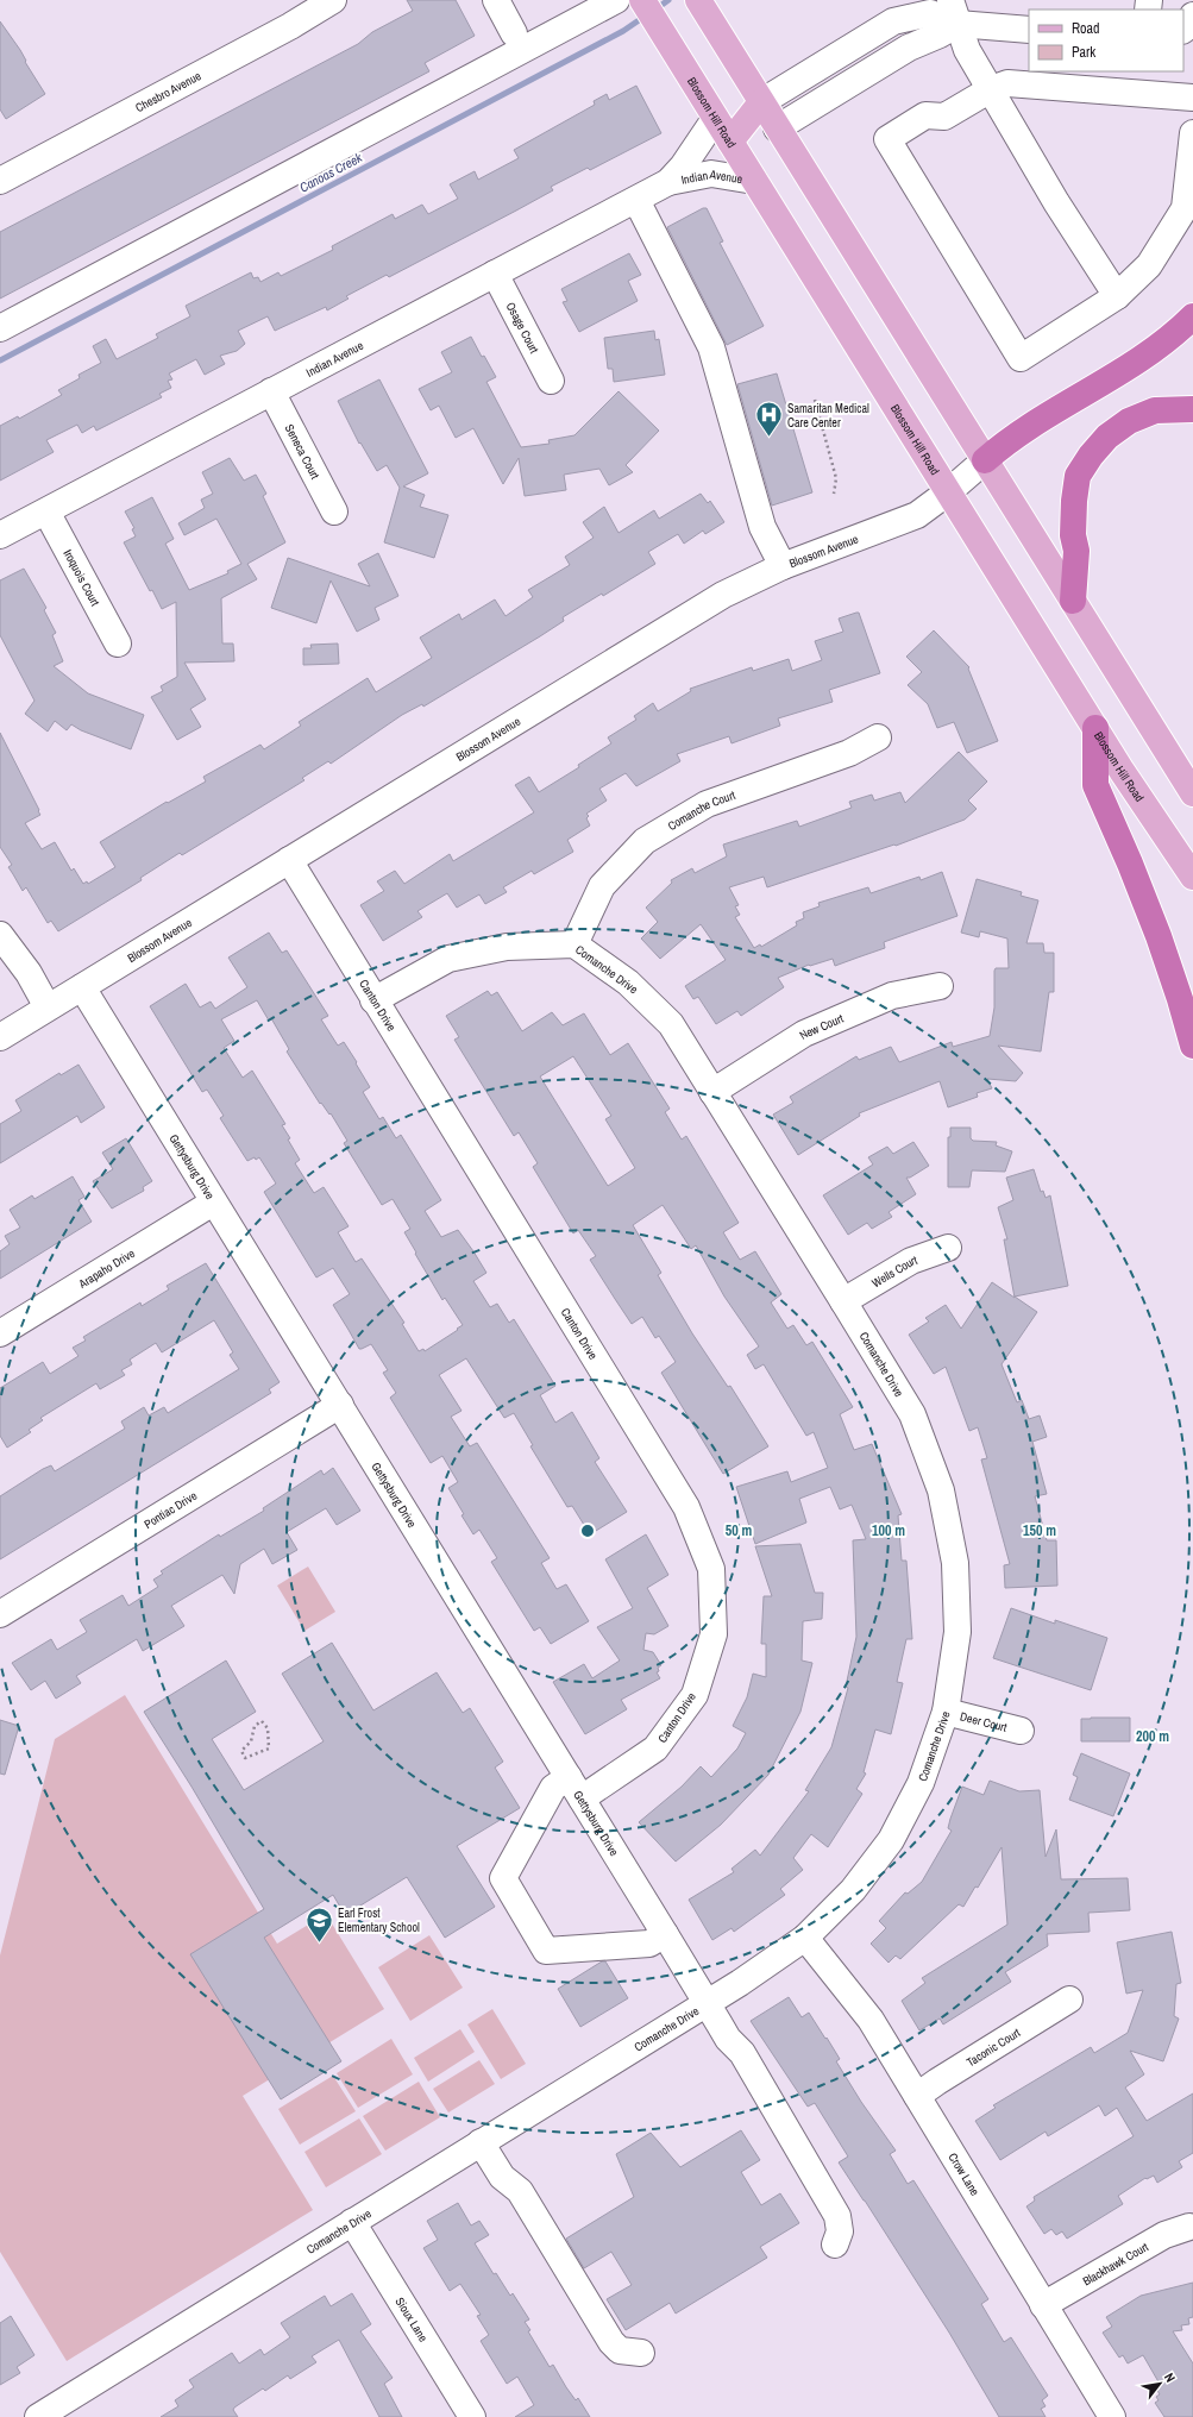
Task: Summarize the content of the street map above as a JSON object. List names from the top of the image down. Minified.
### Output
{"streets":{"main road":["Blossom Hill Road"],"street":["Chesbro Avenue","Indian Avenue","Osage Court","Seneca Court","Blossom Avenue","Iroquois Court","Comanche Court","Comanche Drive","Canton Drive","New Court","Gettysburg Drive","Arapaho Drive","Wells Court","Pontiac Drive","Deer Court","Taconic Court","Crow Lane","Blackhawk Court","Sioux Lane"]},"crossings":[["Blossom Hill Road","Indian Avenue"],["Blossom Hill Road","Blossom Avenue"],["Indian Avenue","Osage Court"],["Indian Avenue","Seneca Court"],["Indian Avenue","Iroquois Court"],["Blossom Avenue","Canton Drive"],["Blossom Avenue","Gettysburg Drive"],["Comanche Court","Comanche Drive"],["Comanche Drive","Canton Drive"],["Comanche Drive","New Court"],["Comanche Drive","Gettysburg Drive"],["Comanche Drive","Wells Court"],["Comanche Drive","Deer Court"],["Comanche Drive","Crow Lane"],["Comanche Drive","Sioux Lane"],["Canton Drive","Gettysburg Drive"],["Gettysburg Drive","Arapaho Drive"],["Gettysburg Drive","Pontiac Drive"],["Taconic Court","Crow Lane"],["Crow Lane","Blackhawk Court"]],"water":["Canoas Creek"],"places":{"hospital":["Samaritan Medical Care Center"],"school or university":["Earl Frost Elementary School"]},"legend":["Road","Park"],"north":"top right","rings":["50 m","100 m","150 m","200 m"]}
